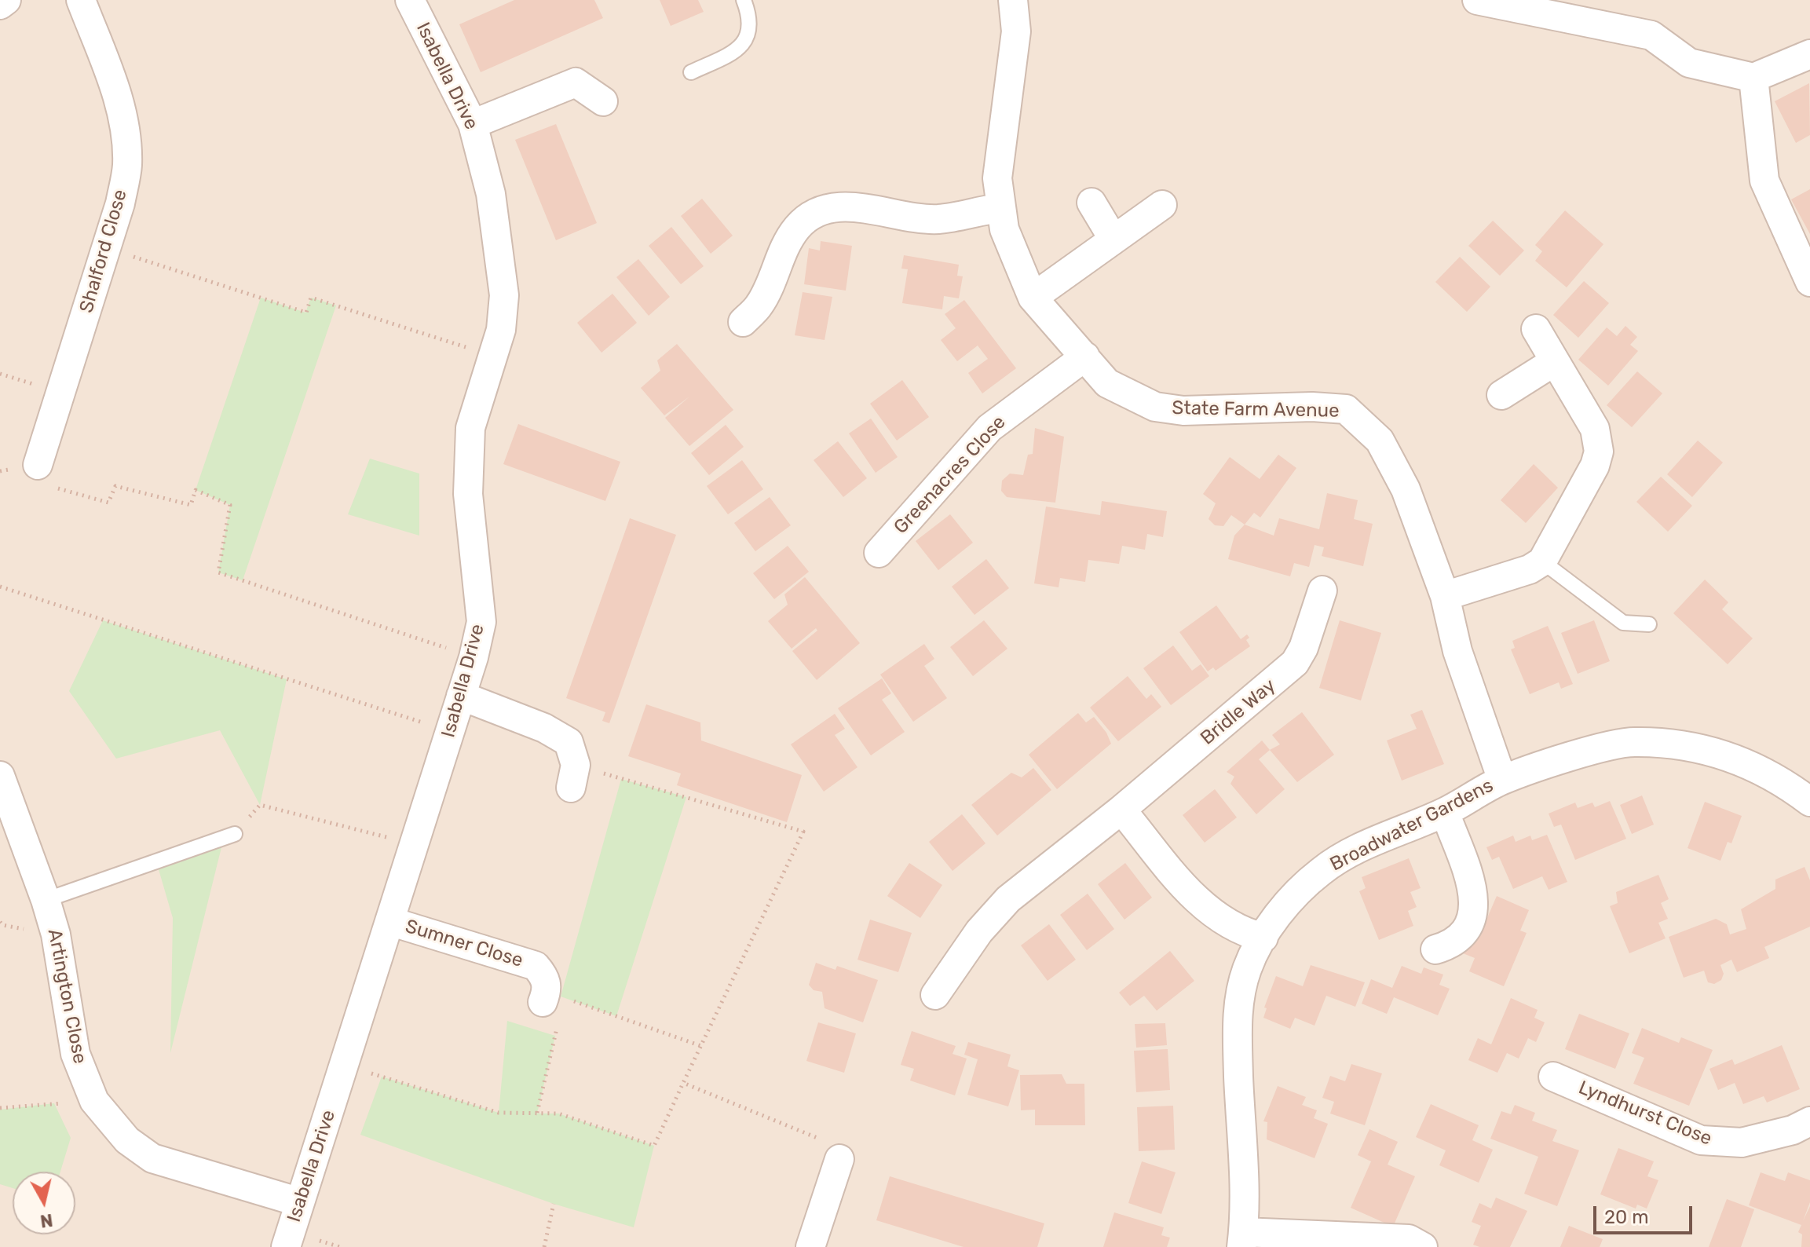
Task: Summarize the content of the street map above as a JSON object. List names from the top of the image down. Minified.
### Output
{"streets":{"street":["Isabella Drive","Shalford Close","State Farm Avenue","Greenacres Close","Bridle Way","Broadwater Gardens","Sumner Close","Artington Close","Lyndhurst Close"]},"crossings":[["Isabella Drive","Sumner Close"],["Isabella Drive","Artington Close"],["State Farm Avenue","Greenacres Close"],["State Farm Avenue","Broadwater Gardens"]],"scale_bar":"20 m","north":"bottom"}
